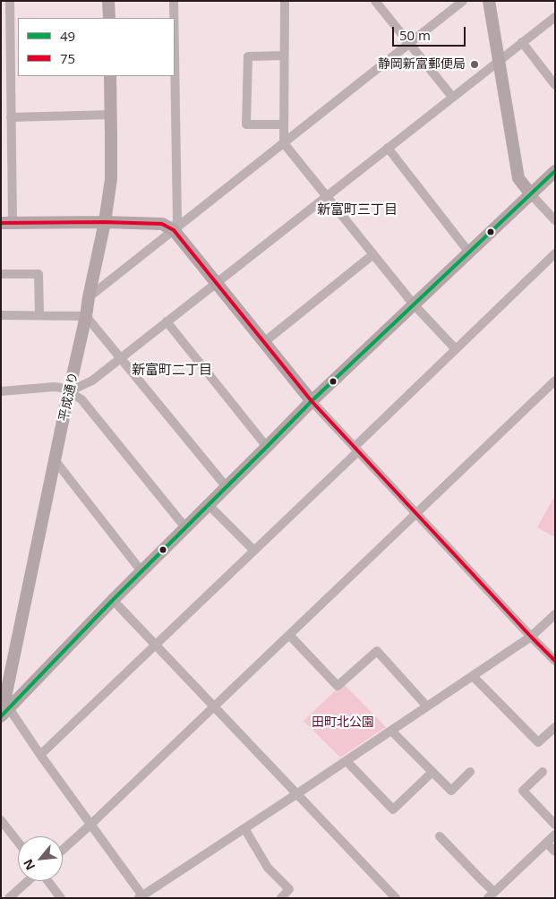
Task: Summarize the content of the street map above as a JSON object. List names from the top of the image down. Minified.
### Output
{"streets":{"street":["平成通り"]},"districts":["新富町三丁目","新富町二丁目"],"parks":["田町北公園"],"places":["静岡新富郵便局"],"lines":["transit line 49","transit line 75"],"legend":["49","75"],"scale_bar":"50 m","north":"bottom left"}
